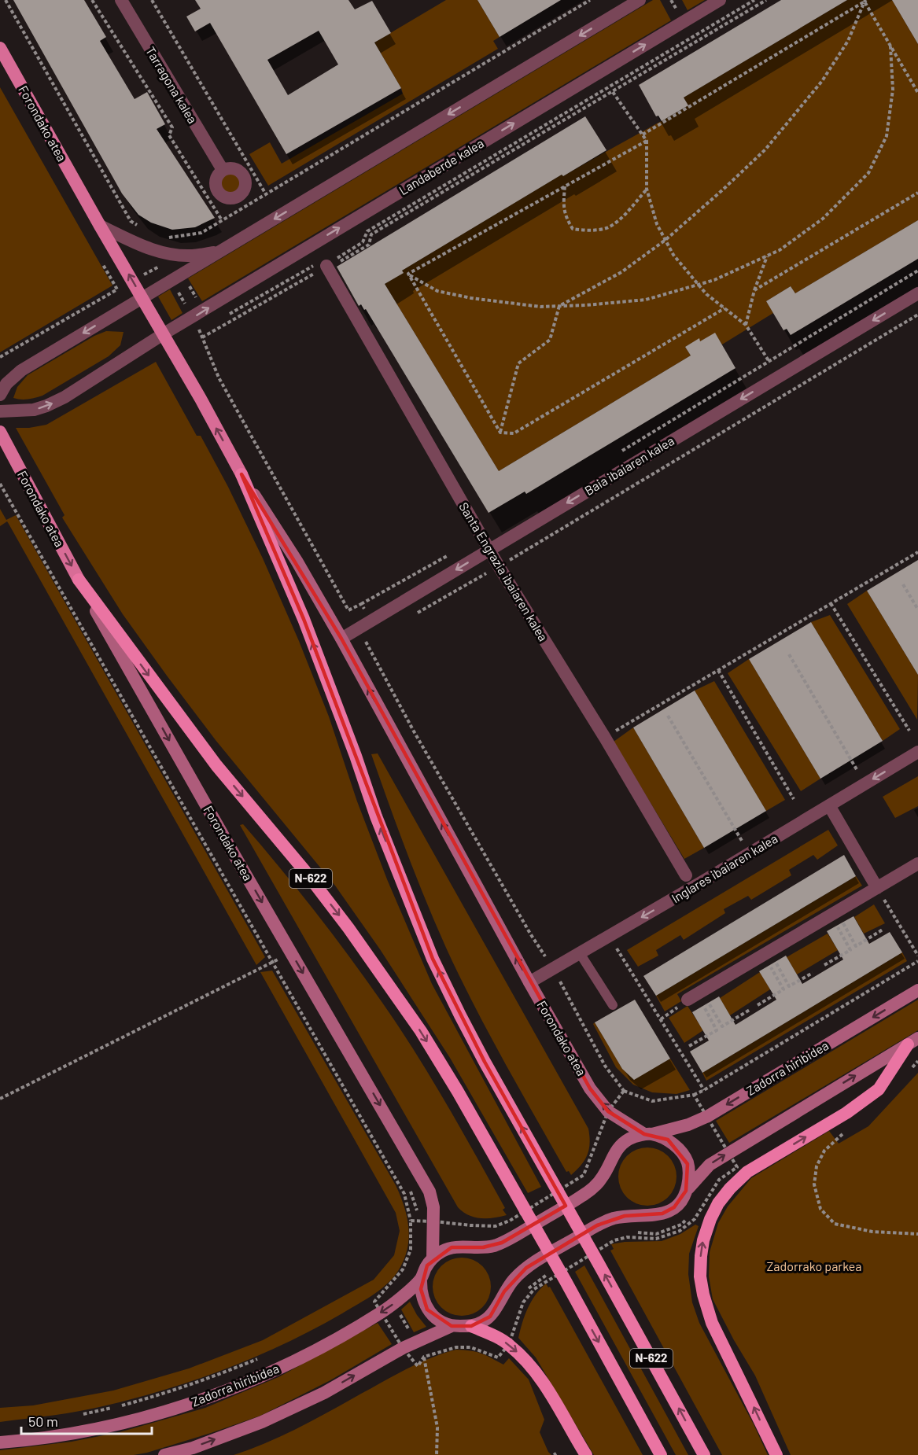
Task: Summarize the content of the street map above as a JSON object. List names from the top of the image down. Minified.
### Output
{"streets":{"highway":["N-622"],"main road":["Forondako atea","Zadorra hiribidea"],"street":["Tarragona kalea","Landaberde kalea","Baia ibaiaren kalea","Santa Engrazia ibaiaren kalea","Inglares ibaiaren kalea"]},"crossings":[["Forondako atea","Landaberde kalea"],["Forondako atea","Baia ibaiaren kalea"],["Forondako atea","Inglares ibaiaren kalea"],["Forondako atea","N-622"],["Forondako atea","Zadorra hiribidea"],["Baia ibaiaren kalea","Santa Engrazia ibaiaren kalea"]],"one_way":["Baia ibaiaren kalea"],"parks":["Zadorrako parkea"],"scale_bar":"50 m"}
